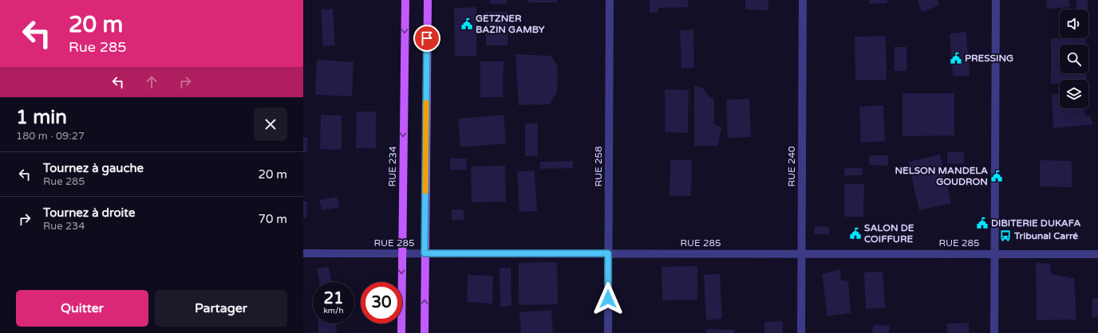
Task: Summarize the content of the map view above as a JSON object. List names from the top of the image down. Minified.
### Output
{"streets":{"main road":["RUE 234"],"street":["RUE 258","RUE 240","RUE 285"]},"crossings":[["RUE 234","RUE 285"],["RUE 258","RUE 285"],["RUE 240","RUE 285"]],"places":{"public building":["GETZNER BAZIN GAMBY","PRESSING","NELSON MANDELA GOUDRON","DIBITERIE DUKAFA","SALON DE COIFFURE"],"bus stop":["Tribunal Carré"]},"page":{"turn":["20 m","Rue 285"],"heading":["1 min","180 m · 09:27"],"list":[{"name":"Tournez à gauche","note":"Rue 285","value":"20 m"},{"name":"Tournez à droite","note":"Rue 234","value":"70 m"}],"speed":"21 km/h","limit":"30","buttons":["Quitter","Partager"]}}
